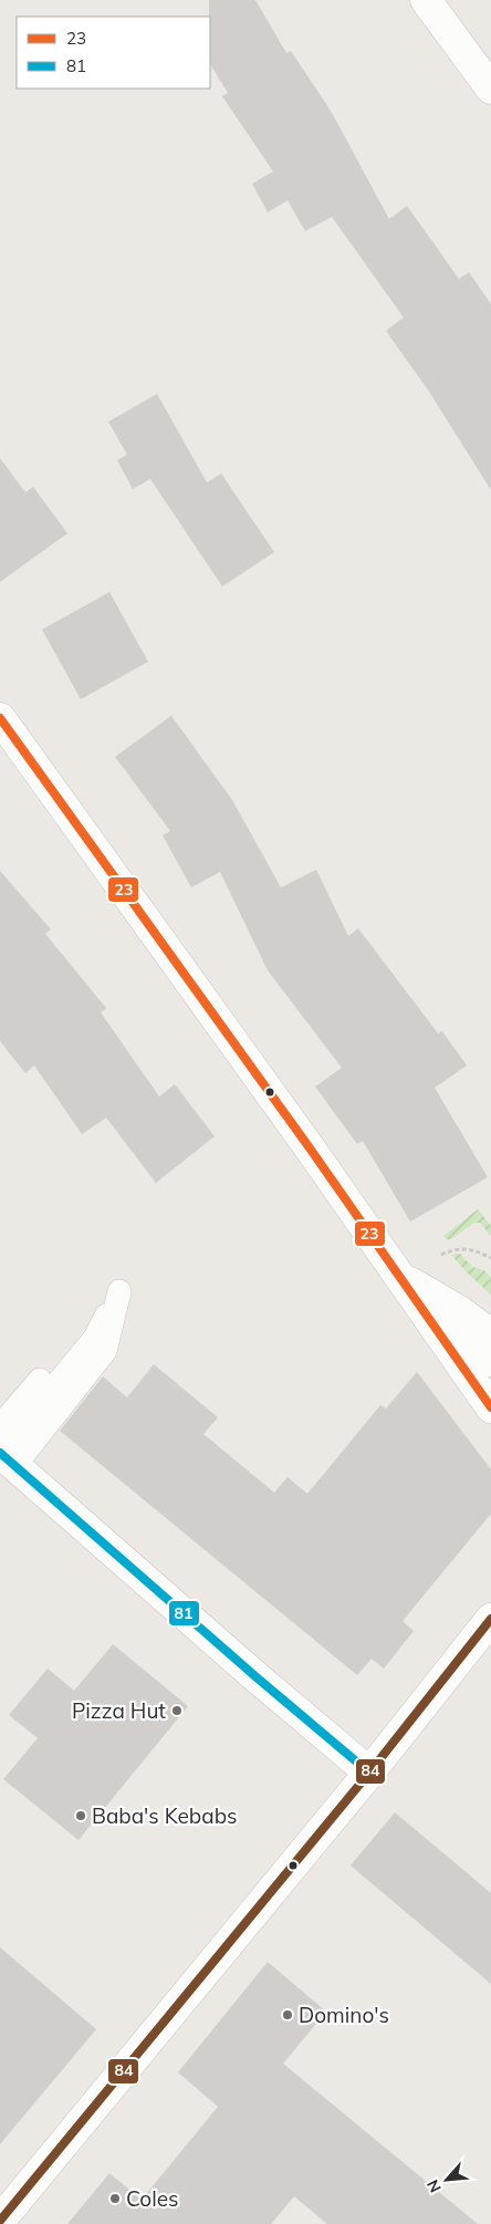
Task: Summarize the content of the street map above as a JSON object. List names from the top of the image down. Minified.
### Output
{"places":["Pizza Hut","Baba's Kebabs","Domino's","Coles"],"lines":["transit line 23","transit line 81","transit line 84"],"legend":["23","81"],"north":"bottom left"}
